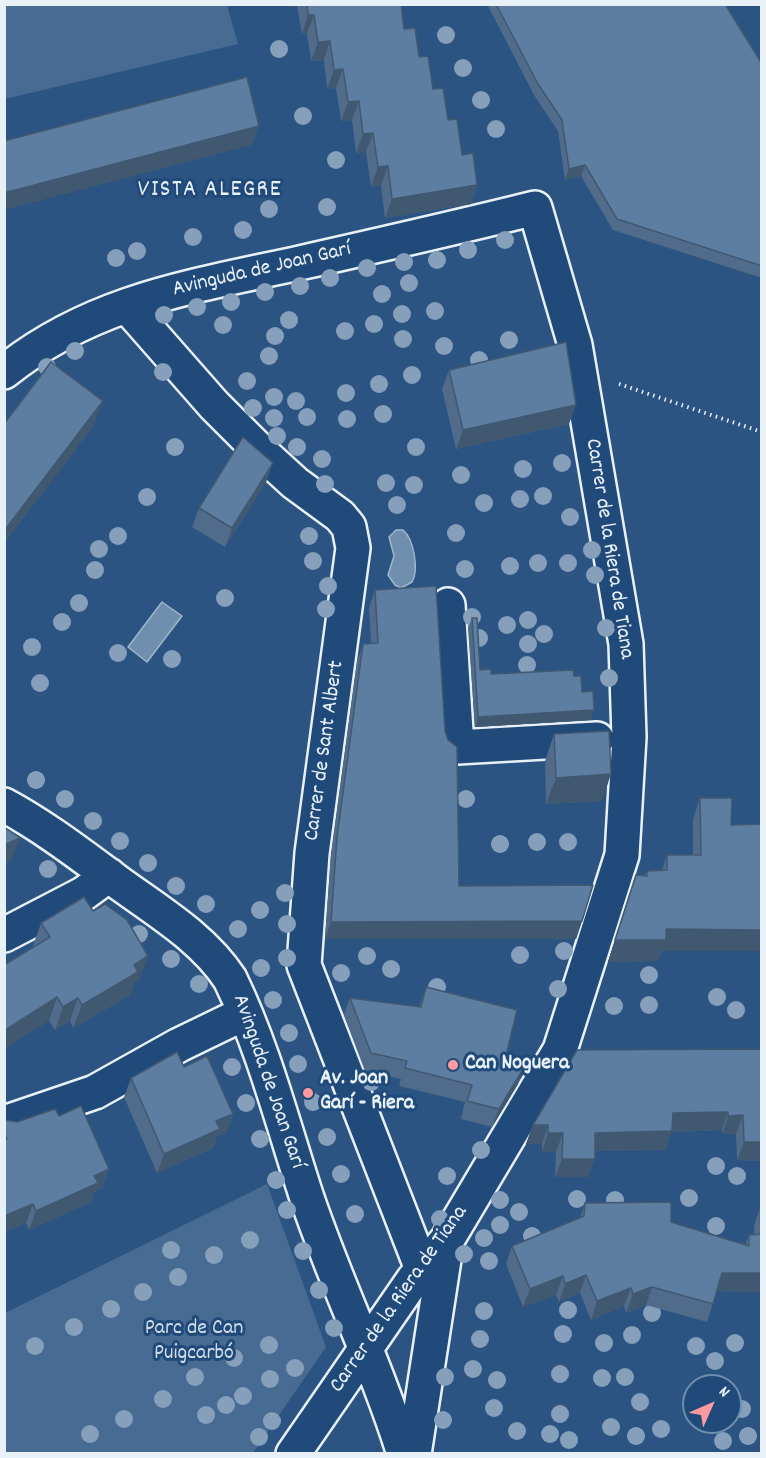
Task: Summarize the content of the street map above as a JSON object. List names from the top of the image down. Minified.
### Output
{"streets":{"street":["Avinguda de Joan Garí","Carrer de la Riera de Tiana","Carrer de Sant Albert"]},"crossings":[["Avinguda de Joan Garí","Carrer de la Riera de Tiana"],["Avinguda de Joan Garí","Carrer de Sant Albert"],["Carrer de la Riera de Tiana","Carrer de Sant Albert"]],"districts":["VISTA ALEGRE"],"parks":["Parc de Can Puigcarbó"],"places":["Can Noguera","Av. Joan Garí - Riera"],"north":"top right"}
